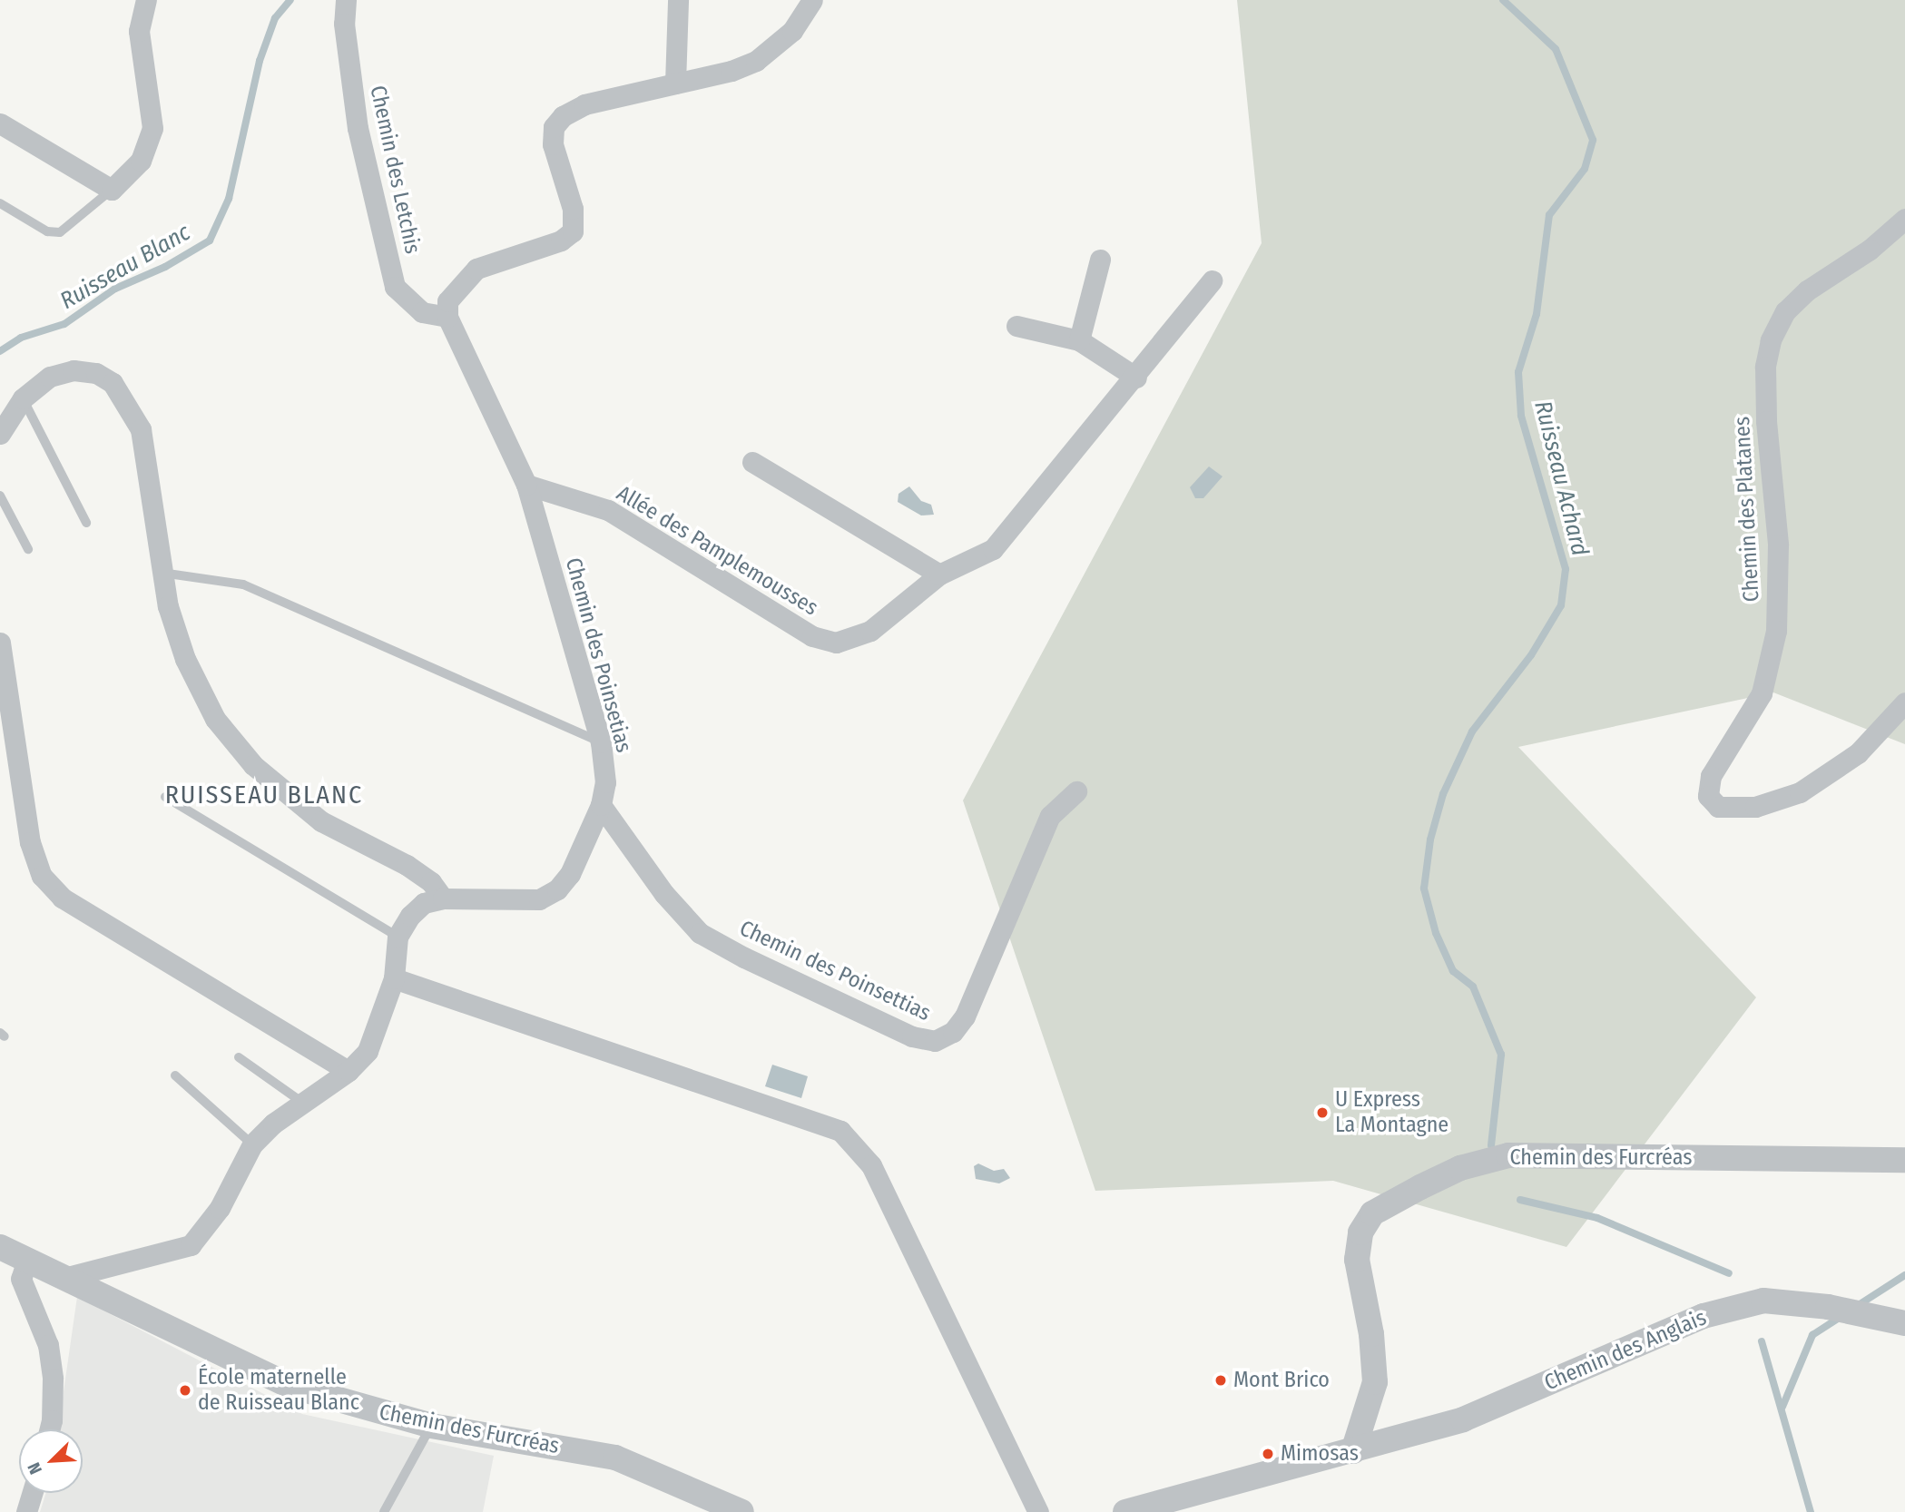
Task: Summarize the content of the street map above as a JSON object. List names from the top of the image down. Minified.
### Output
{"streets":{"street":["Chemin des Letchis","Chemin des Platanes","Allée des Pamplemousses","Chemin des Poinsetias","Chemin des Poinsettias","Chemin des Furcréas","Chemin des Anglais"]},"crossings":[["Chemin des Letchis","Chemin des Poinsetias"],["Allée des Pamplemousses","Chemin des Poinsetias"],["Chemin des Poinsetias","Chemin des Poinsettias"],["Chemin des Poinsetias","Chemin des Furcréas"],["Chemin des Furcréas","Chemin des Anglais"]],"districts":["RUISSEAU BLANC"],"water":["Ruisseau Blanc","Ruisseau Achard"],"places":["U Express La Montagne","Mont Brico","École maternelle de Ruisseau Blanc","Mimosas"],"north":"bottom left"}
